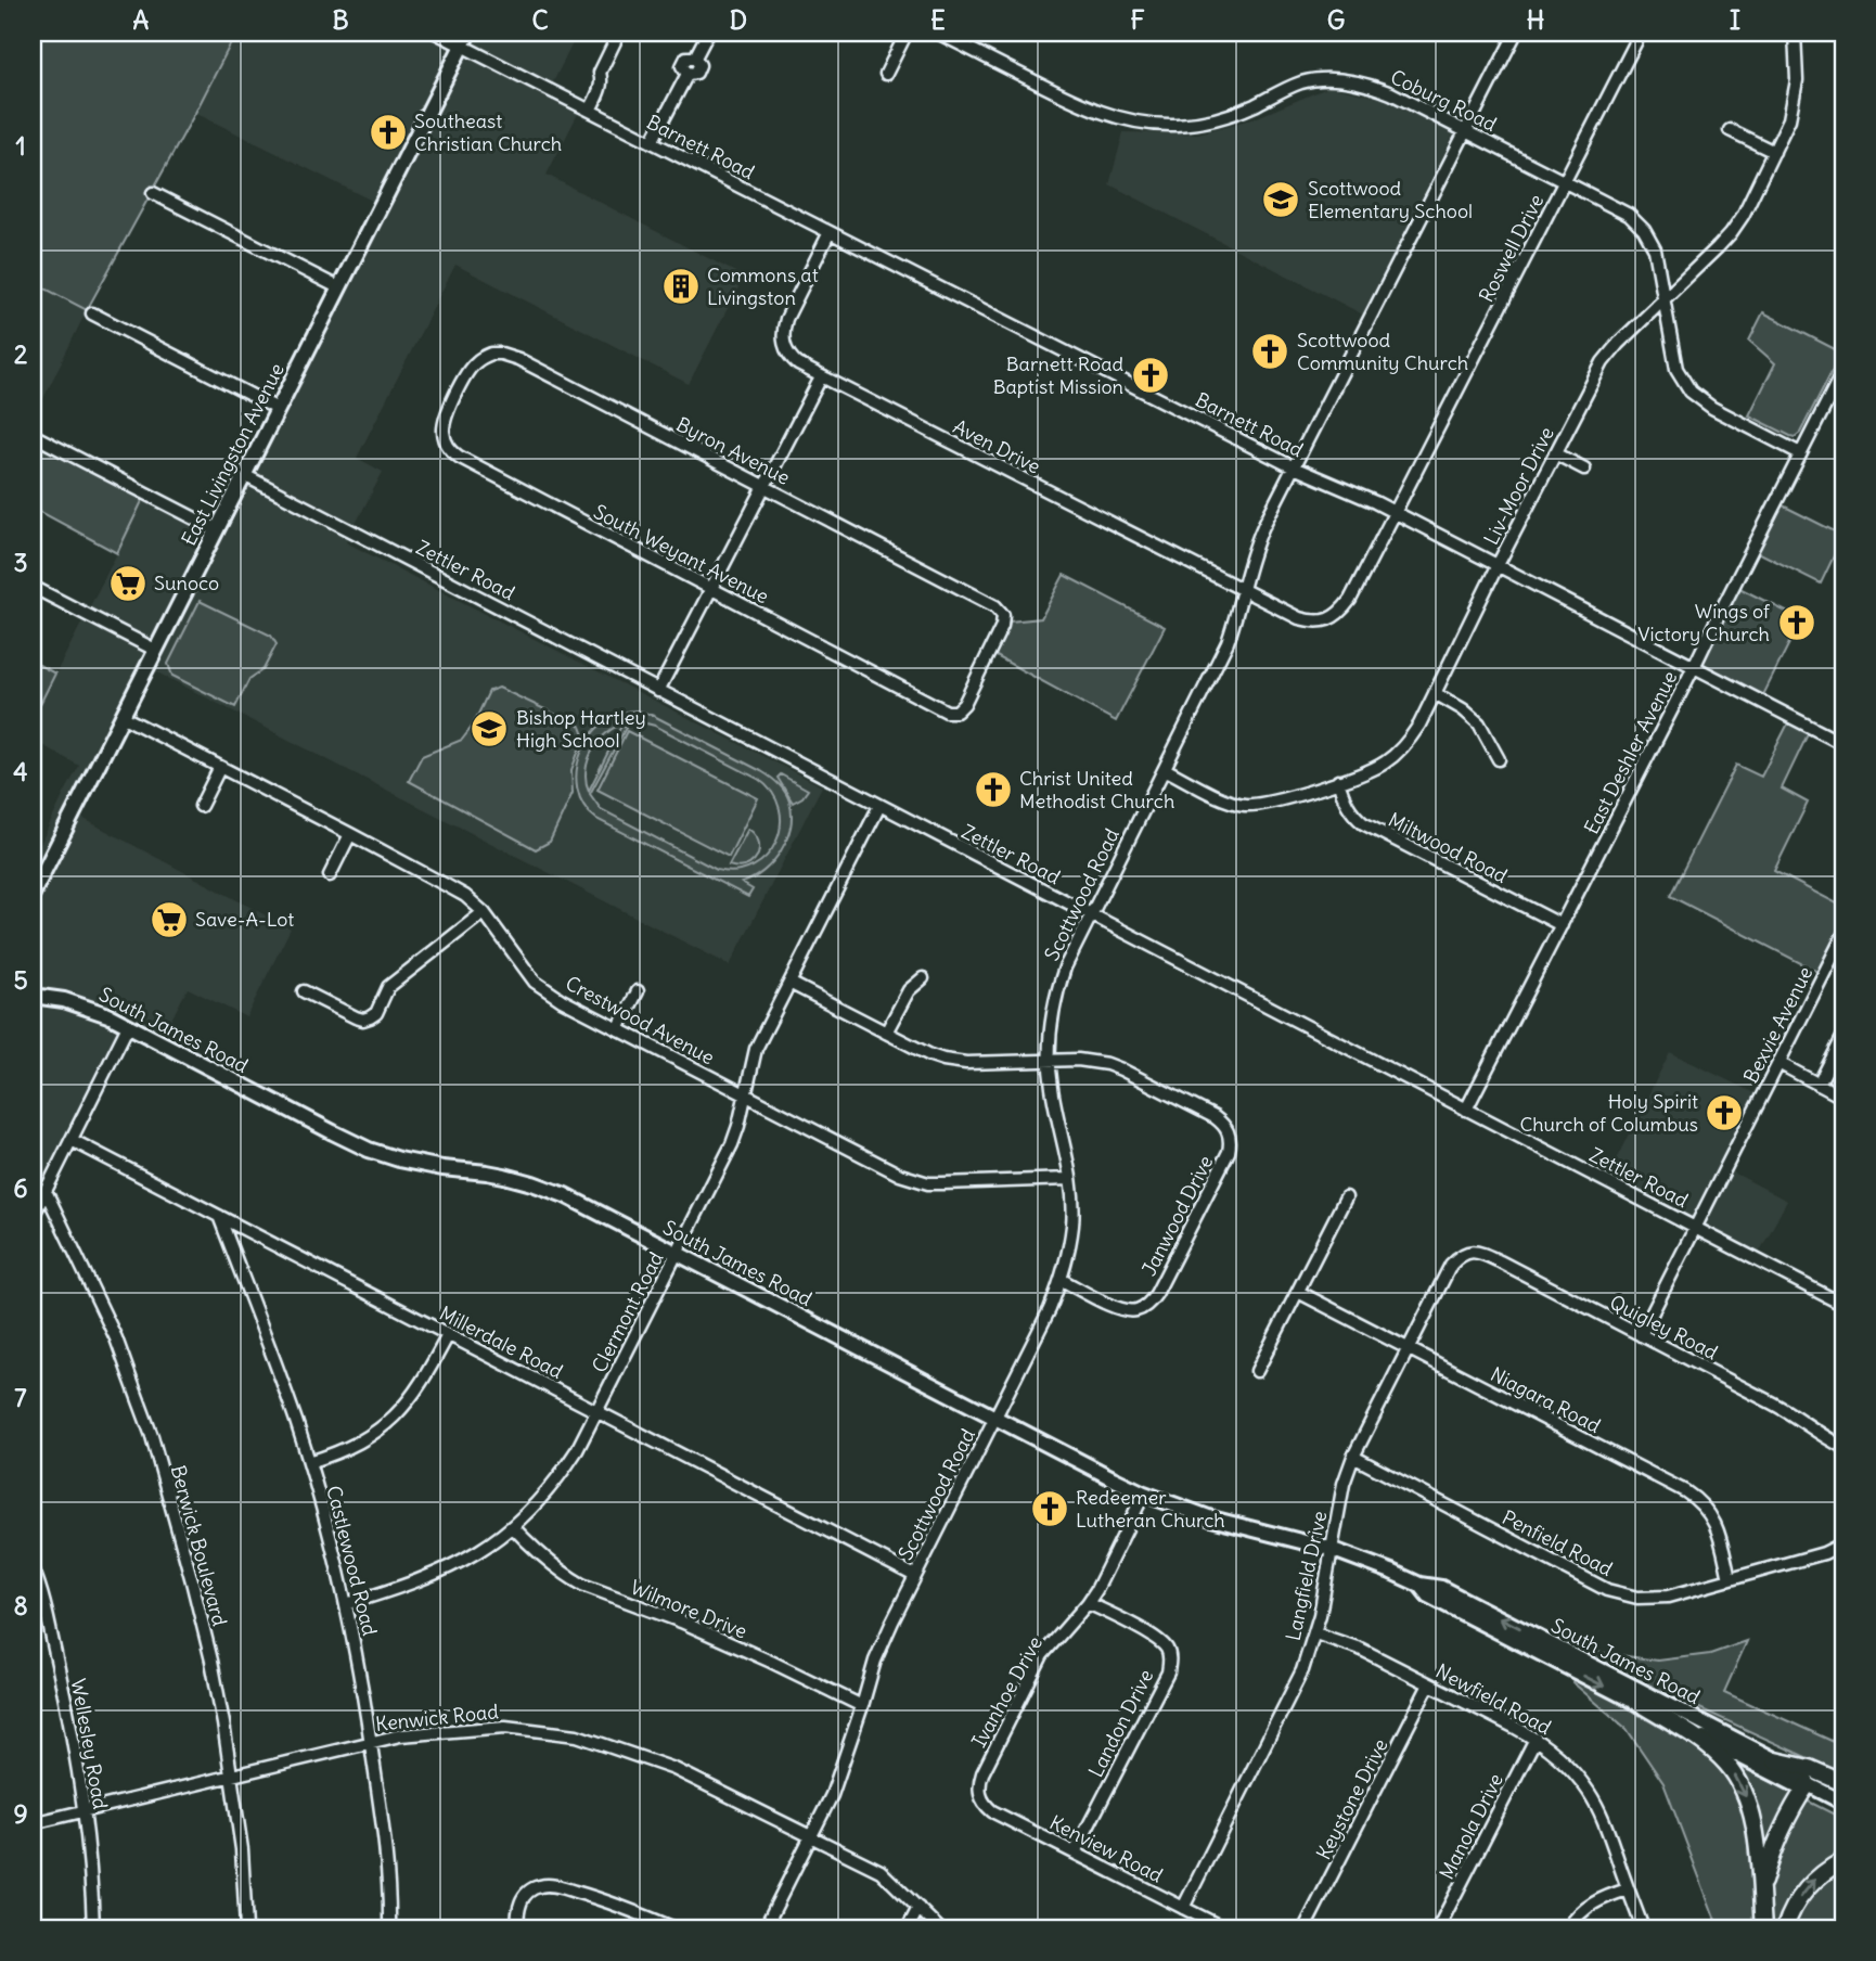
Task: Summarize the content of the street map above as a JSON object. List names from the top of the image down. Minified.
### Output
{"streets":{"main road":["East Livingston Avenue","South James Road"],"street":["Coburg Road","Barnett Road","Roswell Drive","Aven Drive","Byron Avenue","Liv-Moor Drive","South Weyant Avenue","Zettler Road","East Deshler Avenue","Miltwood Road","Scottwood Road","Crestwood Avenue","Bexvie Avenue","Janwood Drive","Clermont Road","Quigley Road","Millerdale Road","Niagara Road","Penfield Road","Berwick Boulevard","Castlewood Road","Langfield Drive","Wilmore Drive","Ivanhoe Drive","Newfield Road","Kenwick Road","Landon Drive","Wellesley Road","Keystone Drive","Manola Drive","Kenview Road"]},"crossings":[["Coburg Road","Roswell Drive"],["Coburg Road","Liv-Moor Drive"],["Coburg Road","East Deshler Avenue"],["Coburg Road","Scottwood Road"],["Barnett Road","Roswell Drive"],["Barnett Road","Aven Drive"],["Barnett Road","East Livingston Avenue"],["Barnett Road","Liv-Moor Drive"],["Barnett Road","East Deshler Avenue"],["Barnett Road","Scottwood Road"],["Roswell Drive","Aven Drive"],["Aven Drive","Scottwood Road"],["Byron Avenue","South Weyant Avenue"],["East Livingston Avenue","Zettler Road"],["East Livingston Avenue","Crestwood Avenue"],["Liv-Moor Drive","Miltwood Road"],["Liv-Moor Drive","Scottwood Road"],["Zettler Road","East Deshler Avenue"],["Zettler Road","Scottwood Road"],["Zettler Road","Bexvie Avenue"],["Zettler Road","Clermont Road"],["East Deshler Avenue","Miltwood Road"],["Scottwood Road","Crestwood Avenue"],["Scottwood Road","South James Road"],["Scottwood Road","Janwood Drive"],["Scottwood Road","Millerdale Road"],["Scottwood Road","Wilmore Drive"],["Scottwood Road","Kenwick Road"],["Crestwood Avenue","Clermont Road"],["Bexvie Avenue","Quigley Road"],["South James Road","Clermont Road"],["South James Road","Langfield Drive"],["South James Road","Ivanhoe Drive"],["Clermont Road","Millerdale Road"],["Clermont Road","Castlewood Road"],["Clermont Road","Wilmore Drive"],["Quigley Road","Langfield Drive"],["Millerdale Road","Castlewood Road"],["Niagara Road","Penfield Road"],["Niagara Road","Langfield Drive"],["Penfield Road","Langfield Drive"],["Berwick Boulevard","Kenwick Road"],["Castlewood Road","Kenwick Road"],["Langfield Drive","Newfield Road"],["Langfield Drive","Kenview Road"],["Ivanhoe Drive","Landon Drive"],["Ivanhoe Drive","Kenview Road"],["Newfield Road","Keystone Drive"],["Newfield Road","Manola Drive"],["Kenwick Road","Wellesley Road"],["Landon Drive","Kenview Road"]],"places":{"church":["Southeast Christian Church","Scottwood Community Church","Barnett Road Baptist Mission","Wings of Victory Church","Christ United Methodist Church","Holy Spirit Church of Columbus","Redeemer Lutheran Church"],"school or university":["Scottwood Elementary School","Bishop Hartley High School"],"building":["Commons at Livingston"],"supermarket":["Sunoco","Save-A-Lot"]},"grid":{"columns":["A","B","C","D","E","F","G","H","I"],"rows":["1","2","3","4","5","6","7","8","9"]}}
